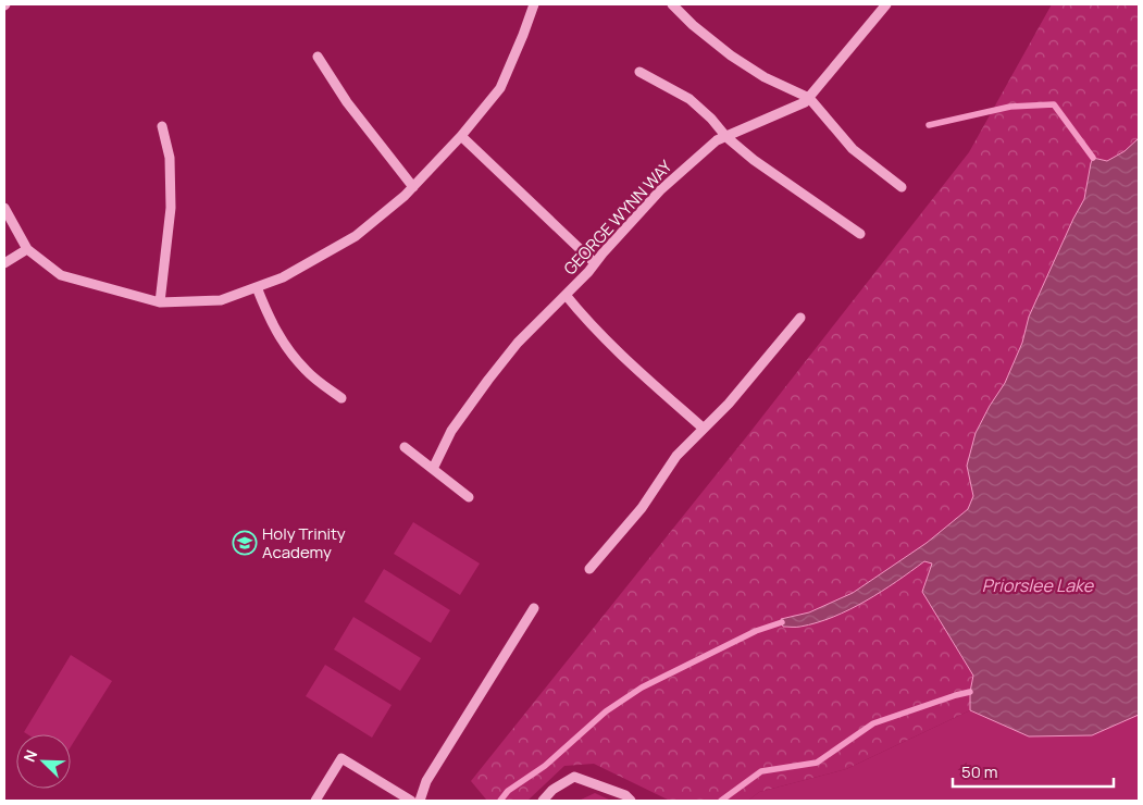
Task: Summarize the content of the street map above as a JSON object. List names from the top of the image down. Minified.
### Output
{"streets":{"street":["GEORGE WYNN WAY"]},"water":["Priorslee Lake"],"places":{"school or university":["Holy Trinity Academy"]},"scale_bar":"50 m","north":"top left"}
